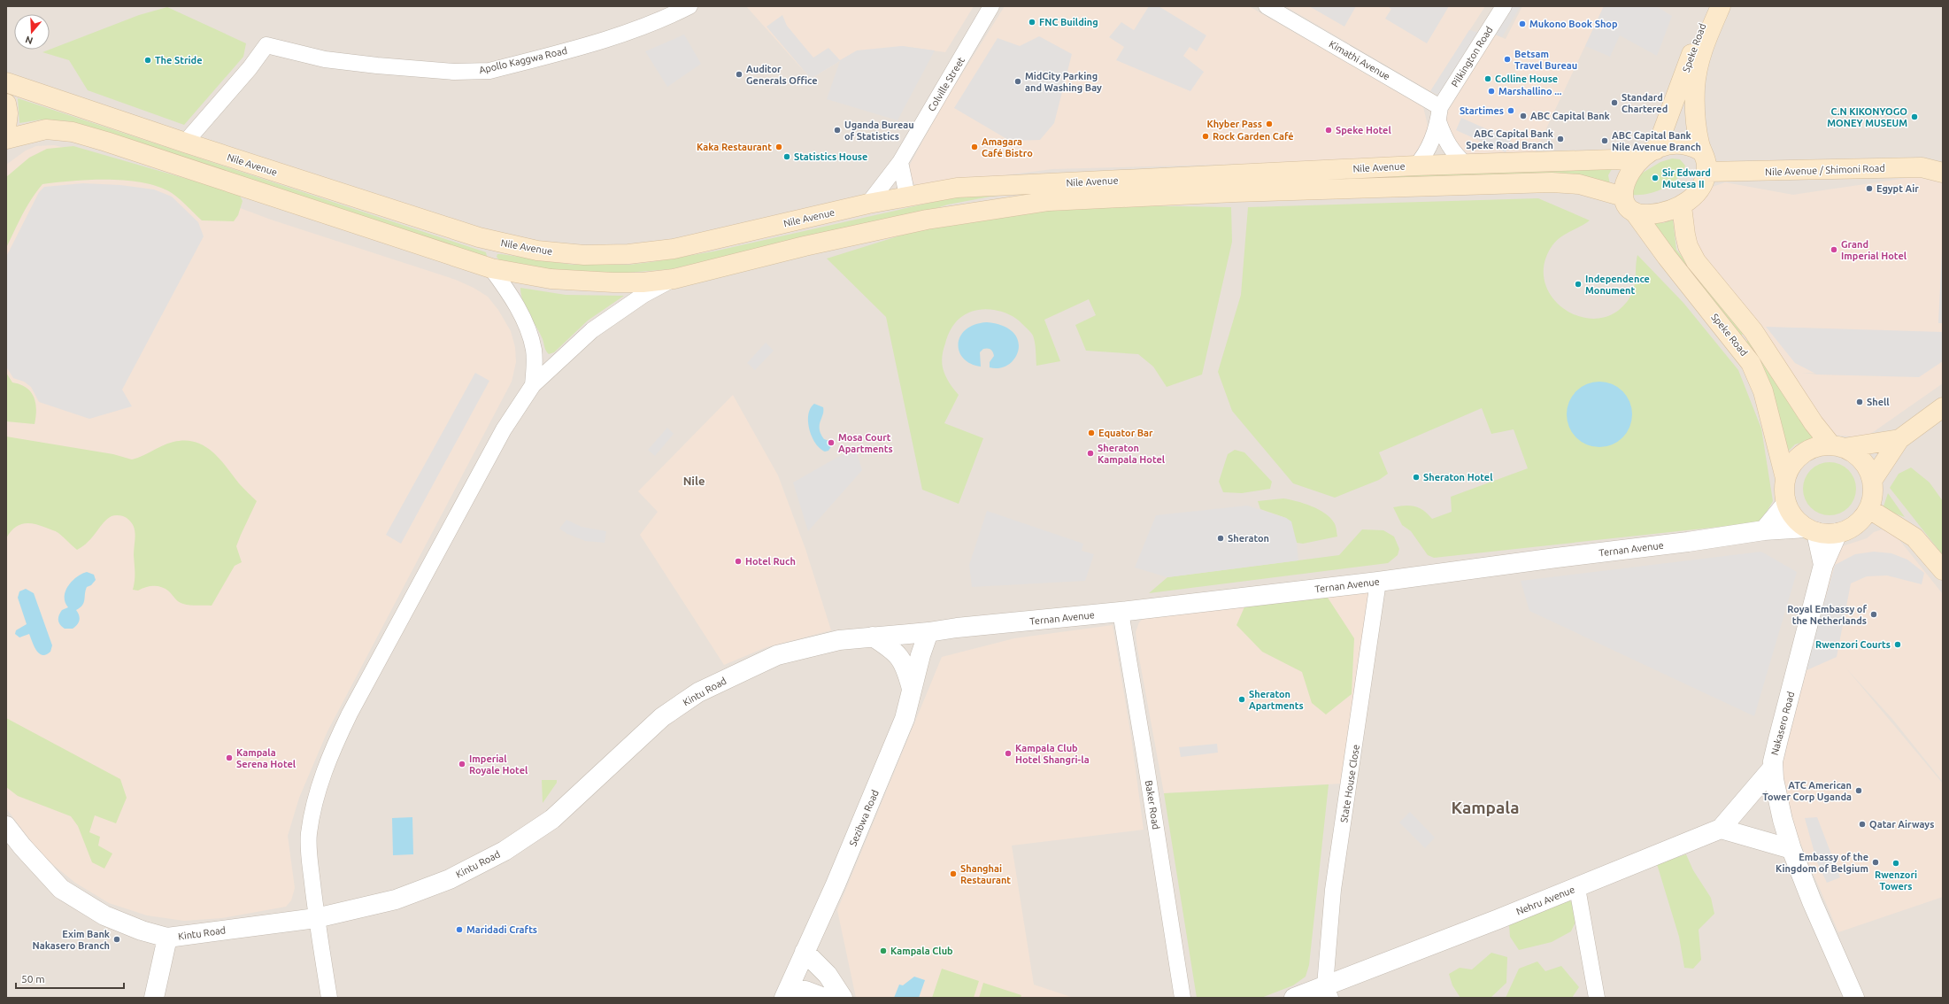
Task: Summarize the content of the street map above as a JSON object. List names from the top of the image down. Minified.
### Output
{"streets":{"main road":["Speke Road","Nile Avenue","Nile Avenue / Shimoni Road"],"street":["Pilkington Road","Apollo Kaggwa Road","Kimathi Avenue","Colville Street","Ternan Avenue","Kintu Road","Nakasero Road","State House Close","Baker Road","Sezibwa Road","Nehru Avenue"]},"crossings":[["Speke Road","Nile Avenue"],["Speke Road","Nile Avenue / Shimoni Road"],["Speke Road","Ternan Avenue"],["Speke Road","Nakasero Road"],["Pilkington Road","Kimathi Avenue"],["Apollo Kaggwa Road","Nile Avenue"],["Colville Street","Nile Avenue"],["Nile Avenue","Nile Avenue / Shimoni Road"],["Ternan Avenue","Kintu Road"],["Ternan Avenue","Nakasero Road"],["Ternan Avenue","State House Close"],["Ternan Avenue","Baker Road"],["Ternan Avenue","Sezibwa Road"],["Kintu Road","Sezibwa Road"],["Nakasero Road","Nehru Avenue"],["State House Close","Nehru Avenue"]],"districts":["Nile","Kampala"],"places":["FNC Building","Mukono Book Shop","Betsam Travel Bureau","The Stride","Auditor Generals Office","Colline House","MidCity Parking and Washing Bay","Marshallino ...","Standard Chartered","Startimes","ABC Capital Bank","C.N KIKONYOGO MONEY MUSEUM","Khyber Pass","Uganda Bureau of Statistics","Speke Hotel","Rock Garden Café","ABC Capital Bank Speke Road Branch","ABC Capital Bank Nile Avenue Branch","Kaka Restaurant","Amagara Café Bistro","Statistics House","Sir Edward Mutesa II","Egypt Air","Grand Imperial Hotel","Independence Monument","Shell","Equator Bar","Mosa Court Apartments","Sheraton Kampala Hotel","Sheraton Hotel","Sheraton","Hotel Ruch","Royal Embassy of the Netherlands","Rwenzori Courts","Sheraton Apartments","Kampala Club Hotel Shangri-la","Kampala Serena Hotel","Imperial Royale Hotel","ATC American Tower Corp Uganda","Qatar Airways","Embassy of the Kingdom of Belgium","Rwenzori Towers","Shanghai Restaurant","Maridadi Crafts","Exim Bank Nakasero Branch","Kampala Club"],"scale_bar":"50 m","north":"bottom"}
